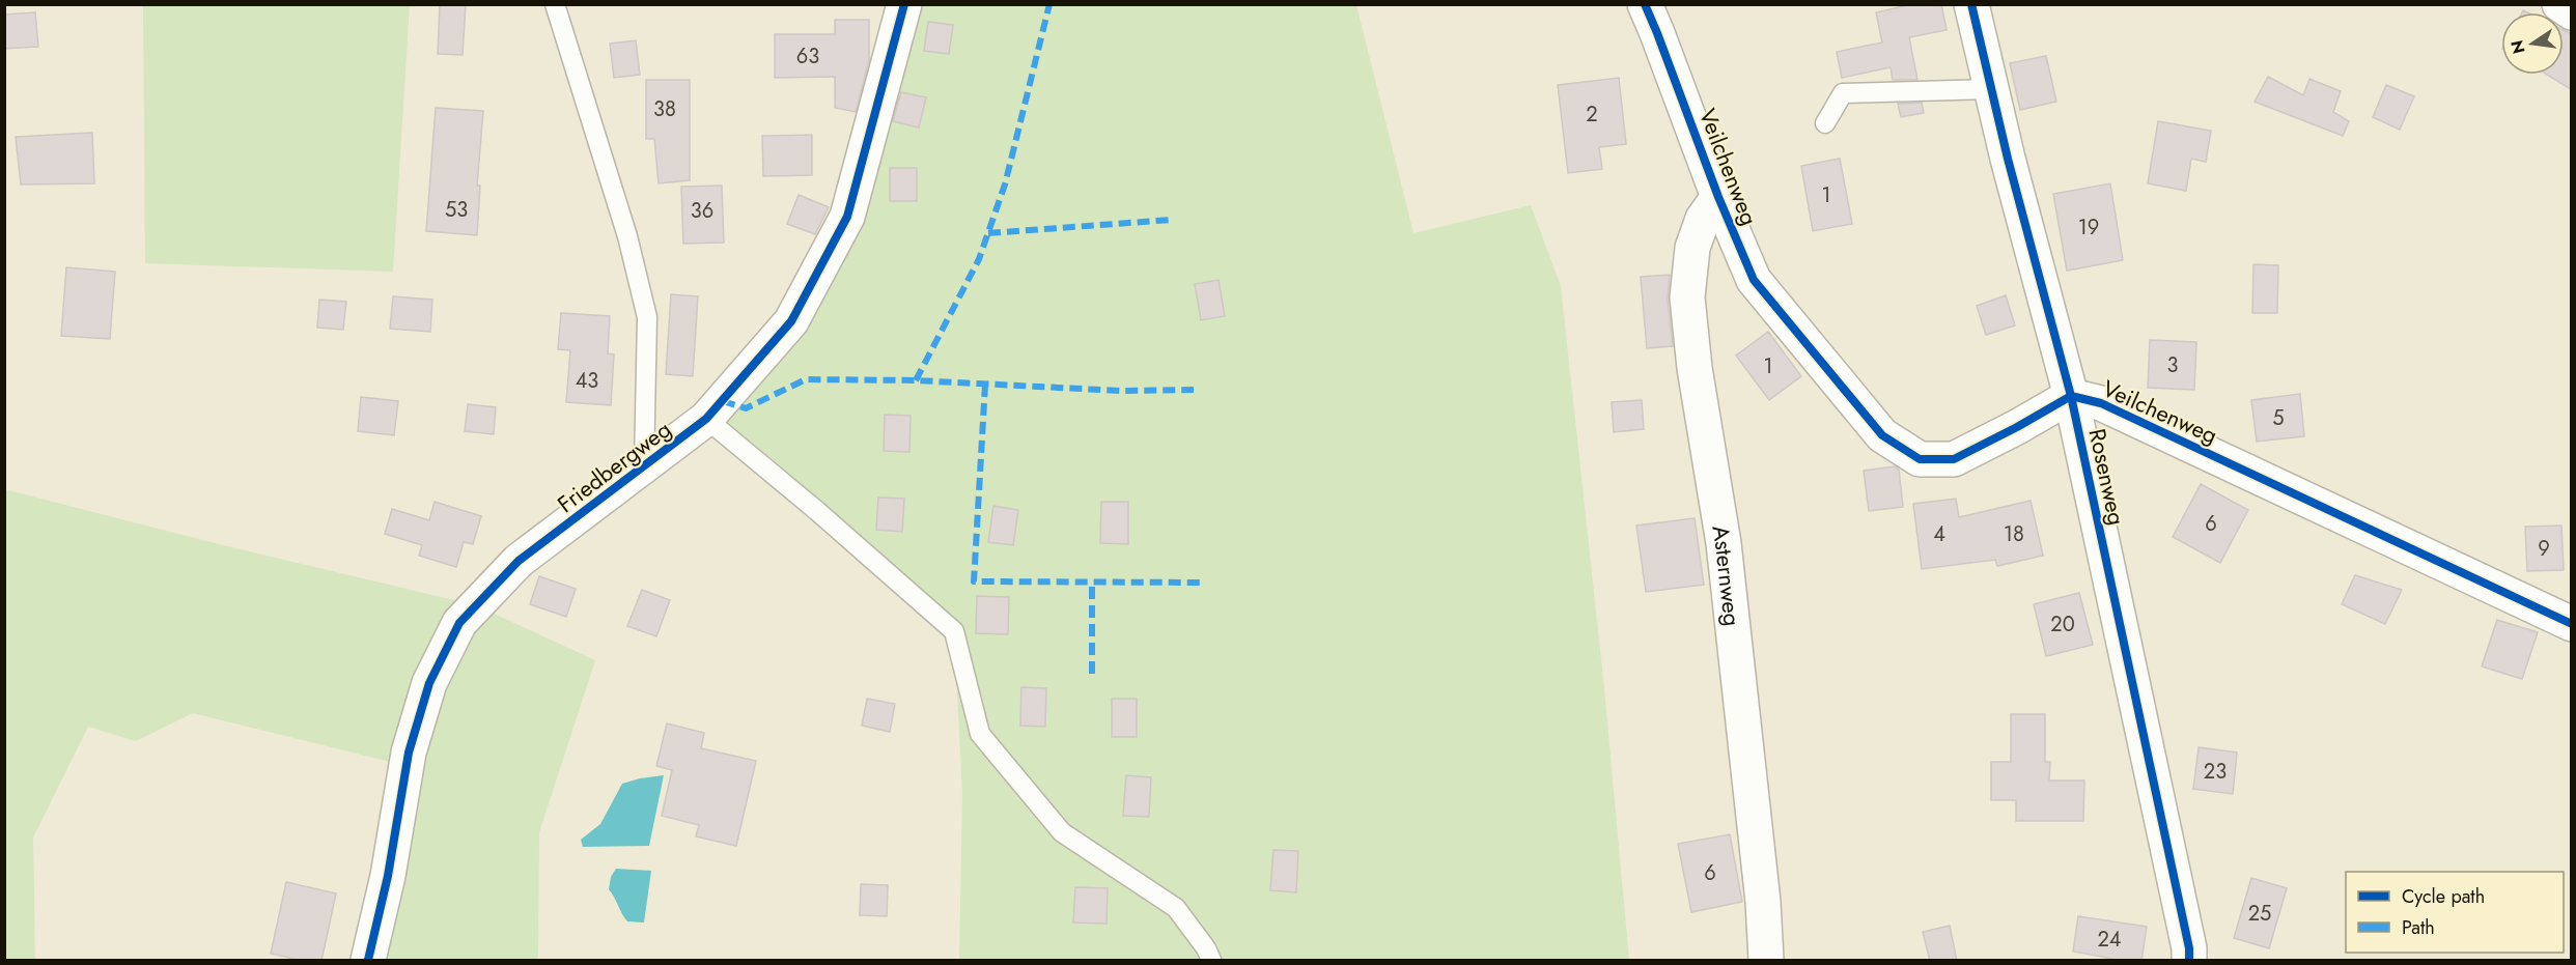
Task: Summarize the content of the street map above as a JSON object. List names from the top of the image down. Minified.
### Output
{"streets":{"street":["Veilchenweg","Friedbergweg","Rosenweg","Asternweg"]},"crossings":[["Veilchenweg","Rosenweg"],["Veilchenweg","Asternweg"]],"house_numbers":["63","38","2","1","53","36","19","3","1","43","5","6","4","18","9","20","23","6","25","24"],"legend":["Cycle path","Path"],"north":"left"}
